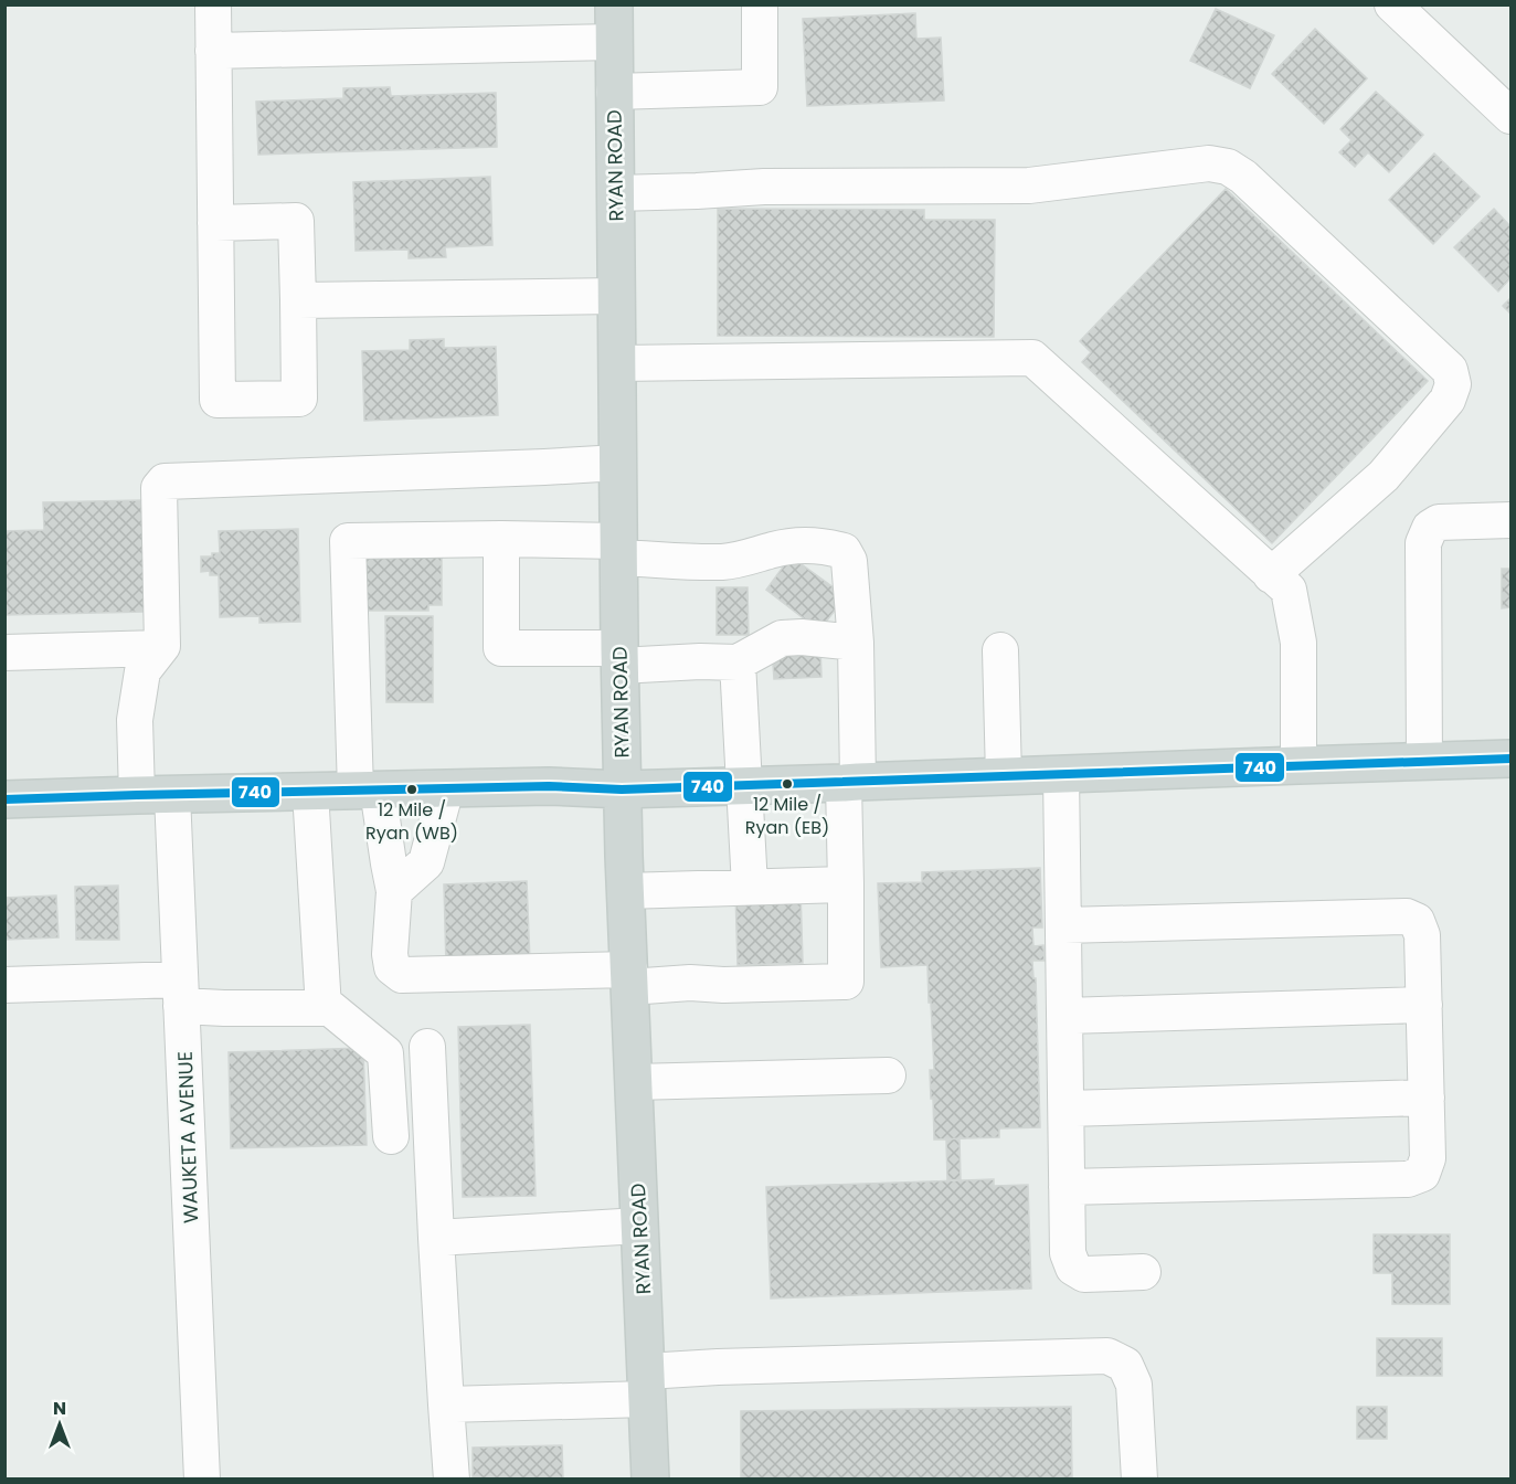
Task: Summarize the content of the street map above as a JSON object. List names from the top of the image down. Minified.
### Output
{"streets":{"main road":["RYAN ROAD"],"street":["WAUKETA AVENUE"]},"places":["12 Mile / Ryan (EB)","12 Mile / Ryan (WB)"],"lines":["transit line 740"],"north":"top"}
